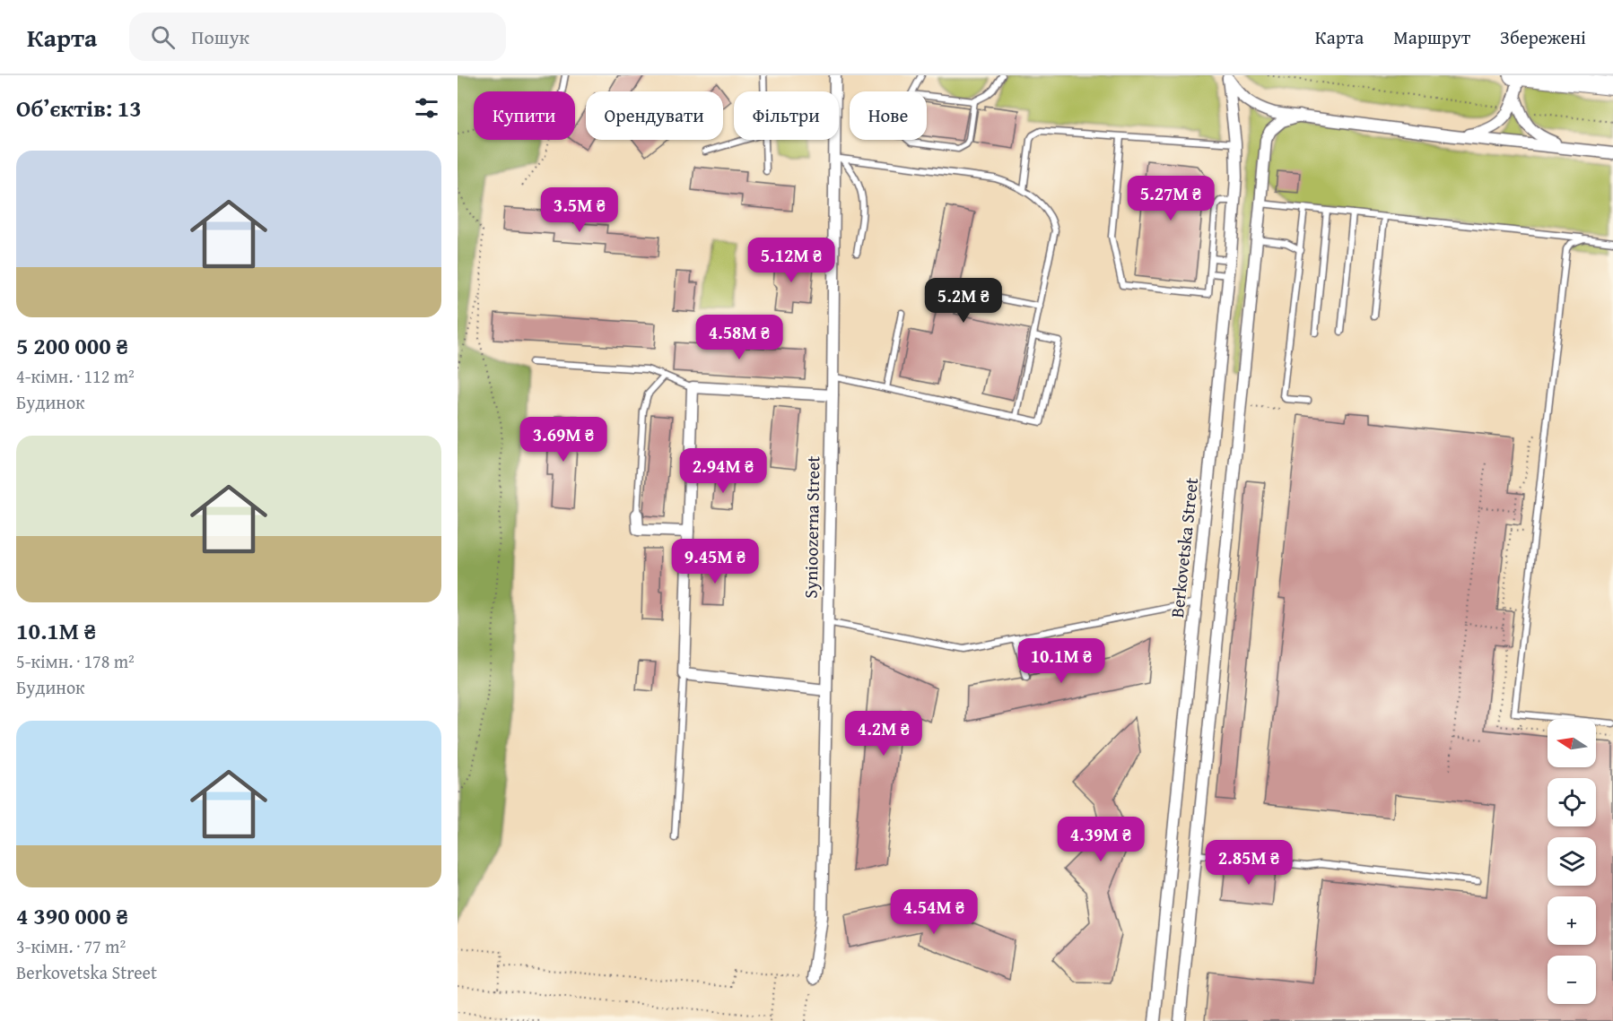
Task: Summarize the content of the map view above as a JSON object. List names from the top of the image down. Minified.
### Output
{"streets":{"street":["Synioozerna Street","Berkovetska Street"]},"north":"left","page":{"header":"Карта","search":"Пошук","nav":["Карта","Маршрут","Збережені"],"heading":"Об’єктів: 13","chip":["Купити","Орендувати","Фільтри","Нове"],"list":[{"name":"5 200 000 ₴","note":"4-кімн. · 112 m² · Будинок"},{"name":"10.1M ₴","note":"5-кімн. · 178 m² · Будинок"},{"name":"4 390 000 ₴","note":"3-кімн. · 77 m² · Berkovetska Street"}],"price":["5.27M ₴","3.5M ₴","5.12M ₴","5.2M ₴","4.58M ₴","3.69M ₴","2.94M ₴","9.45M ₴","10.1M ₴","4.2M ₴","4.39M ₴","2.85M ₴","4.54M ₴"],"map_buttons":["+","−"]}}
